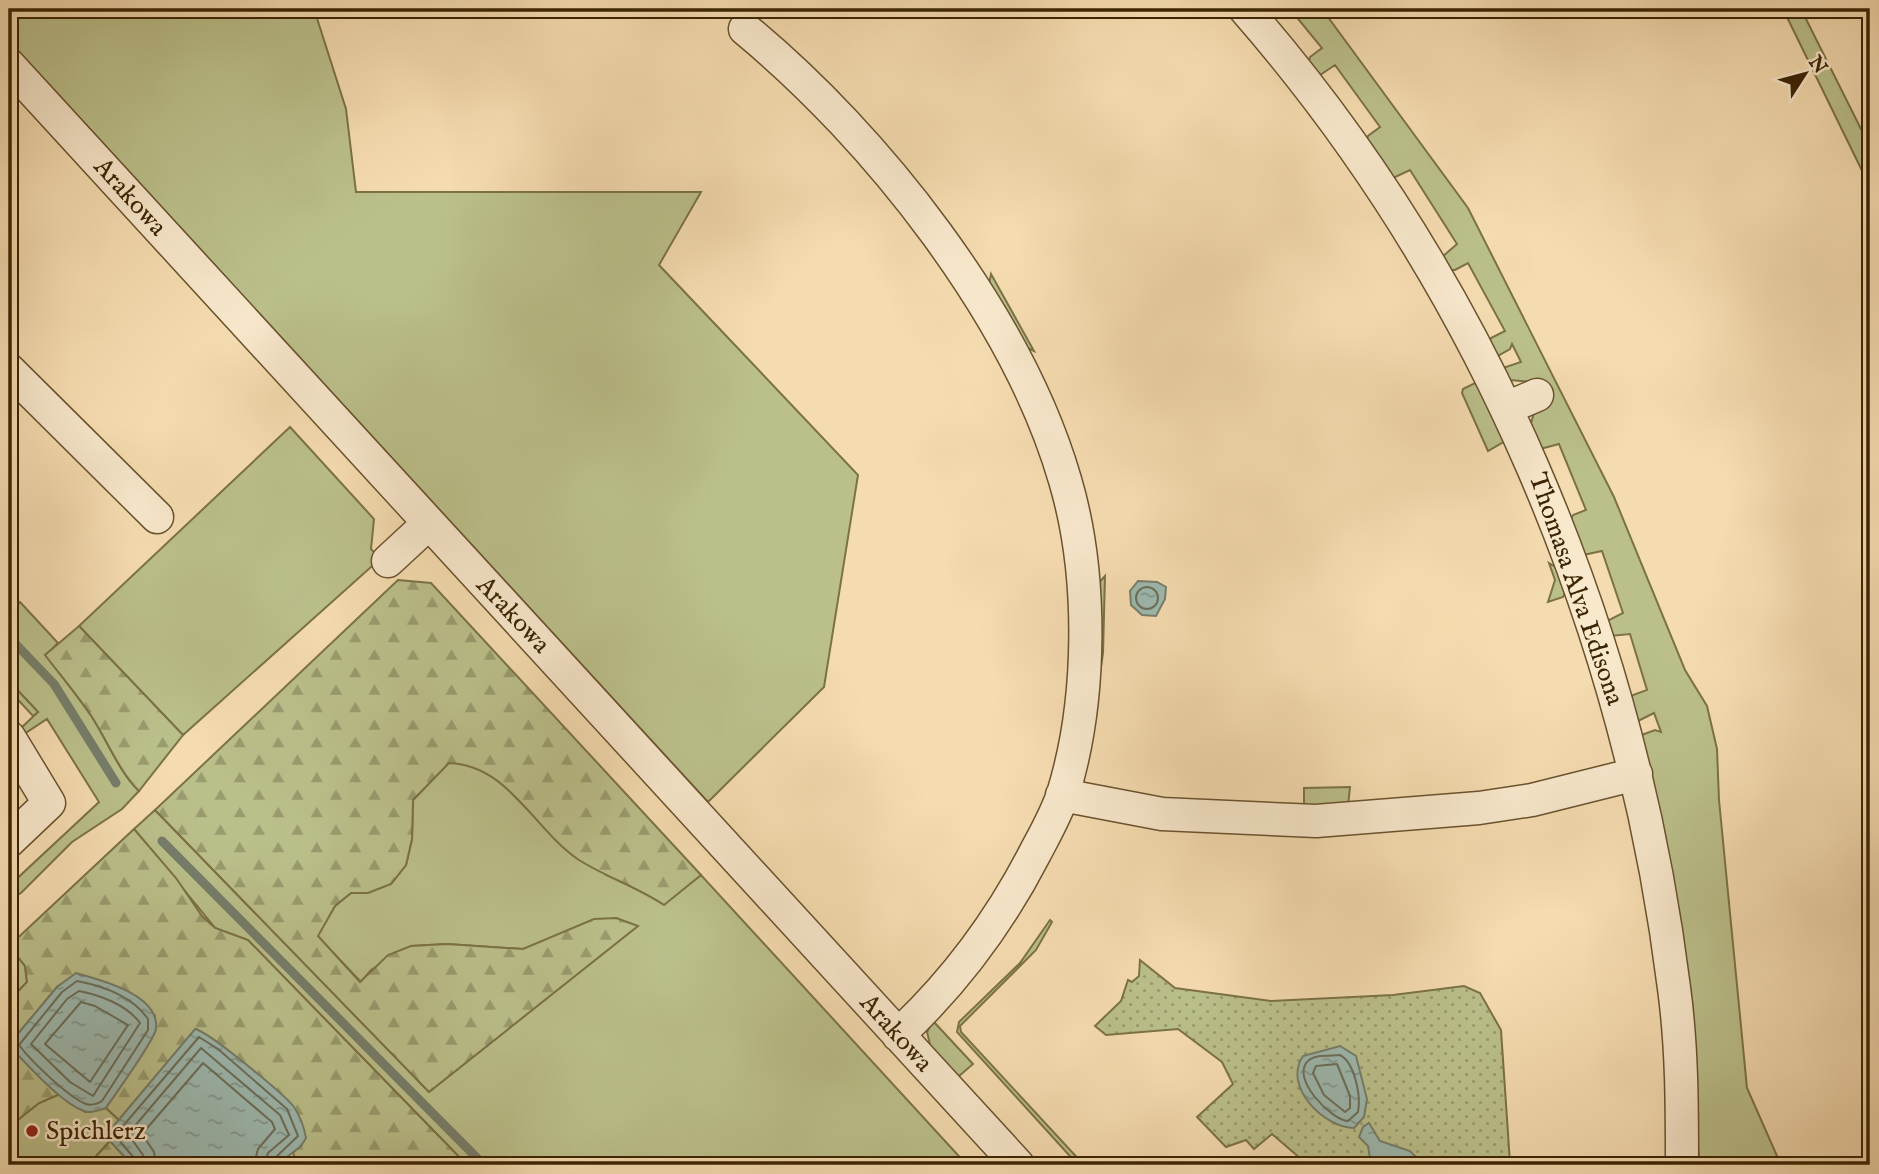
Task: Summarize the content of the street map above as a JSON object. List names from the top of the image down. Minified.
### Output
{"streets":{"street":["Arakowa","Thomasa Alva Edisona"]},"places":["Spichlerz"],"north":"top right"}
